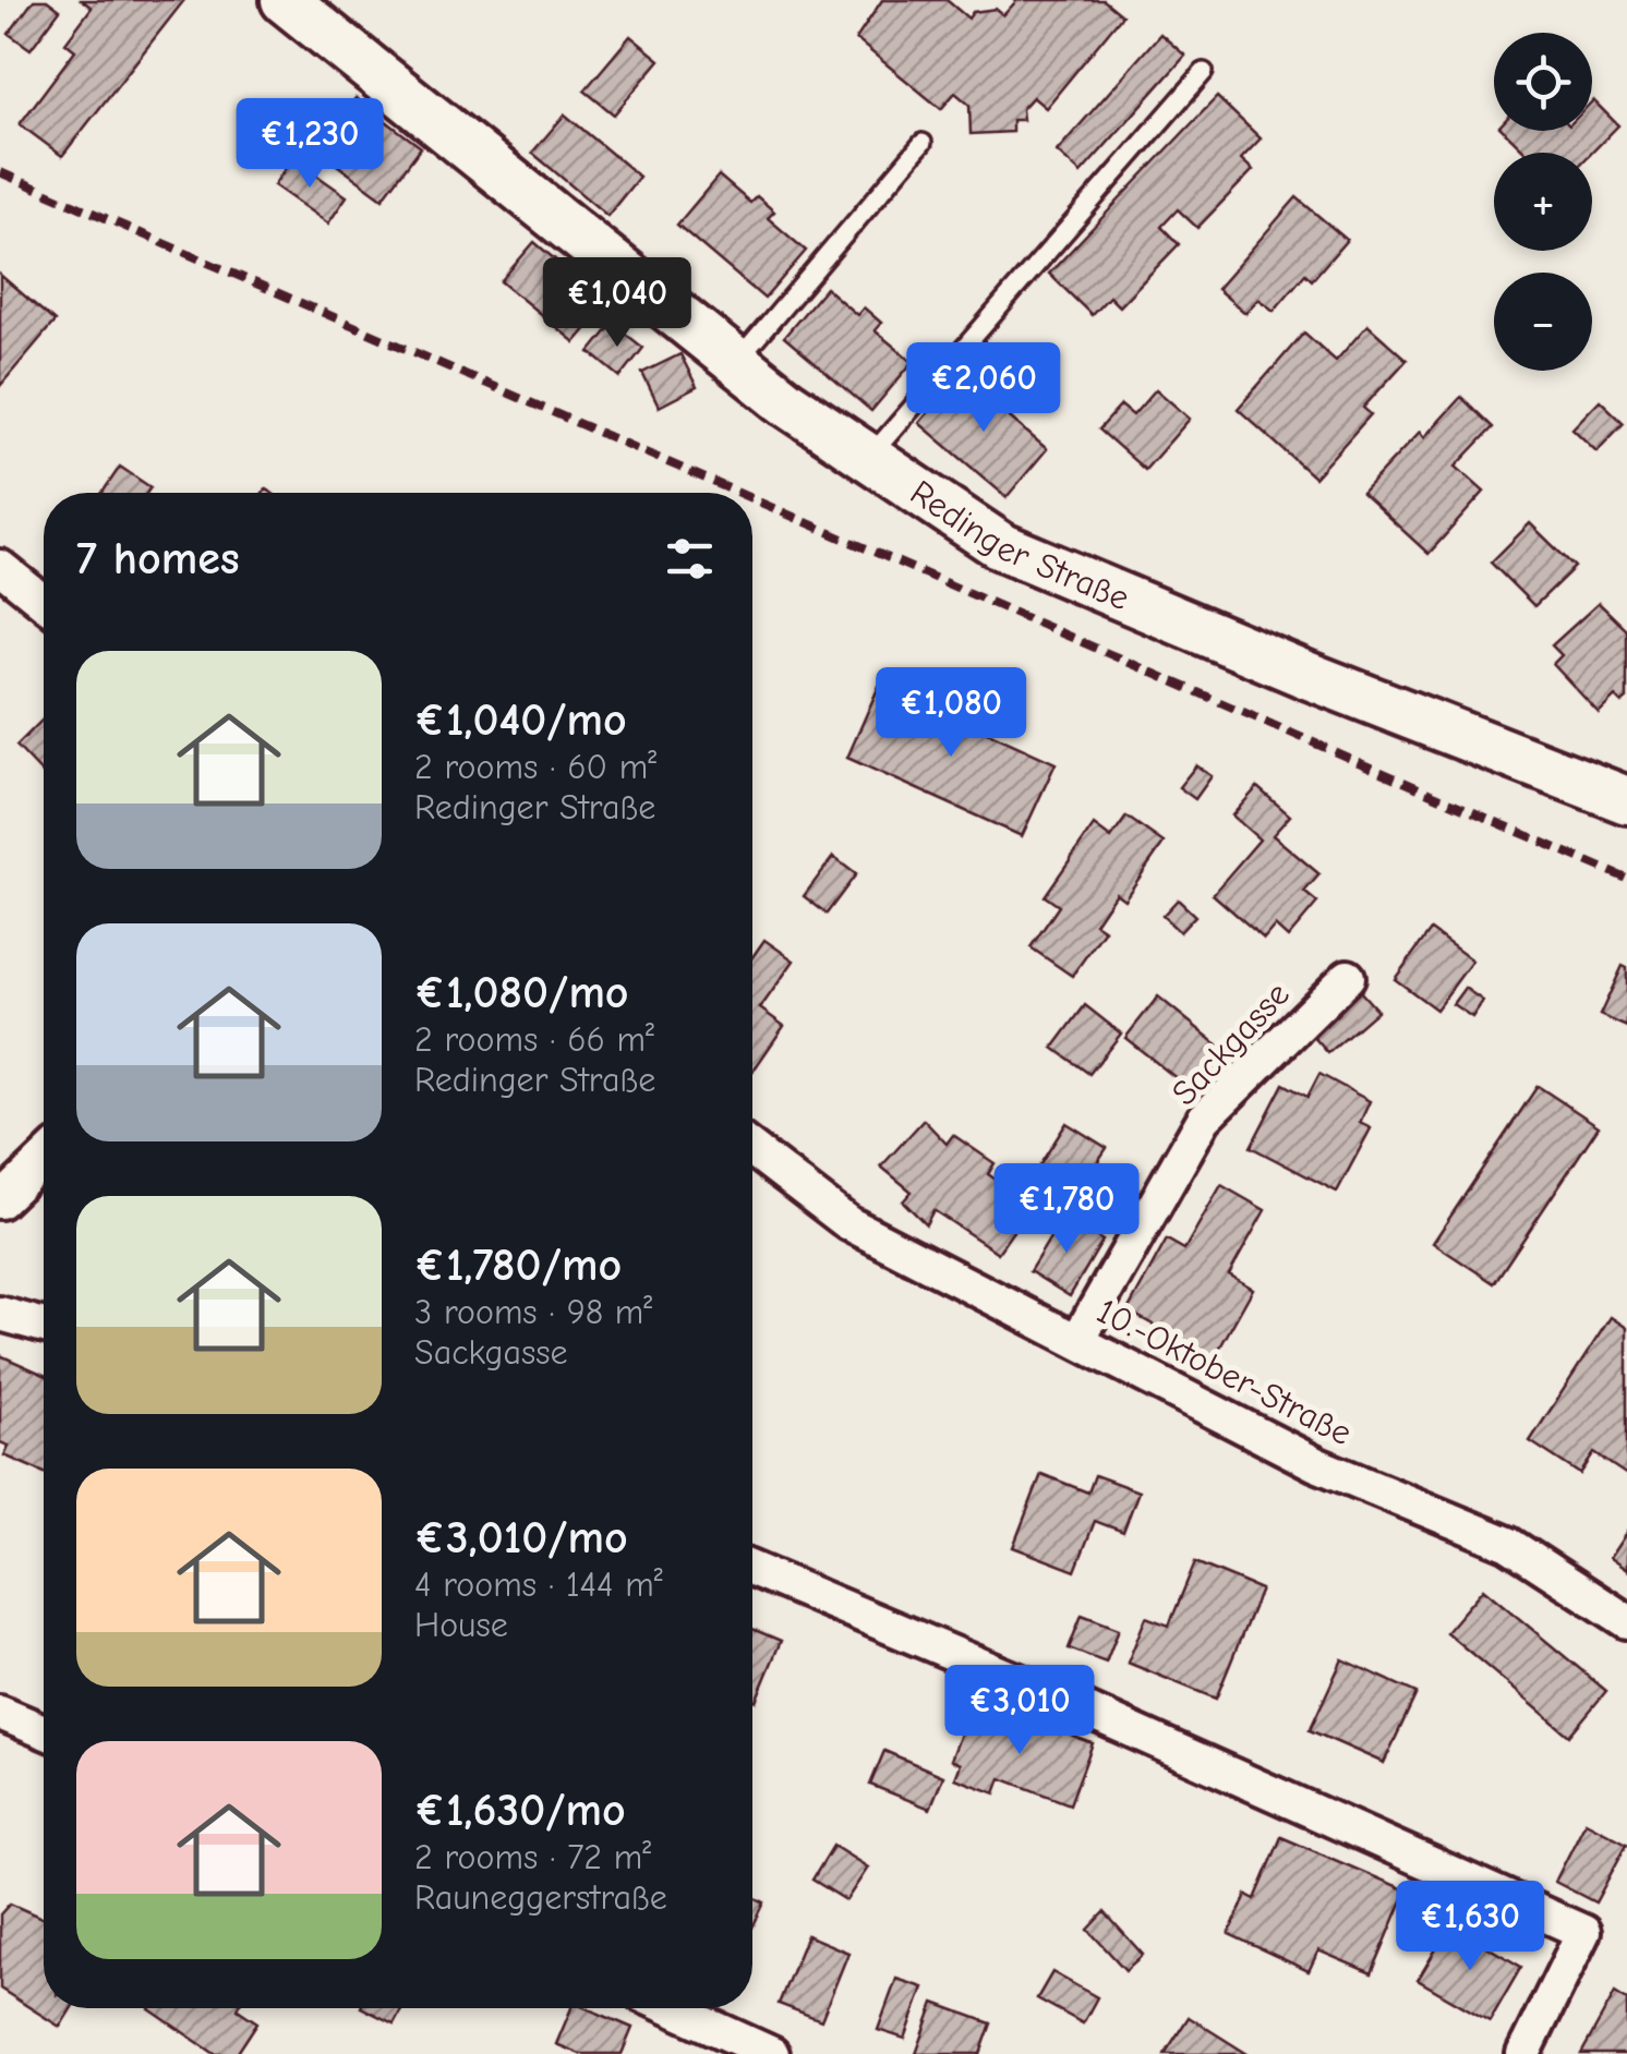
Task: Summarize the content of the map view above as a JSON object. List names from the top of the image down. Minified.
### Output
{"streets":{"main road":["Redinger Straße"],"street":["Sackgasse","10.-Oktober-Straße"]},"crossings":[["Sackgasse","10.-Oktober-Straße"]],"page":{"map_buttons":["+","−"],"price":["€1,230","€1,040","€2,060","€1,080","€1,780","€3,010","€1,630"],"heading":"7 homes","list":[{"name":"€1,040/mo","note":"2 rooms · 60 m² · Redinger Straße"},{"name":"€1,080/mo","note":"2 rooms · 66 m² · Redinger Straße"},{"name":"€1,780/mo","note":"3 rooms · 98 m² · Sackgasse"},{"name":"€3,010/mo","note":"4 rooms · 144 m² · House"},{"name":"€1,630/mo","note":"2 rooms · 72 m² · Rauneggerstraße"}]}}
